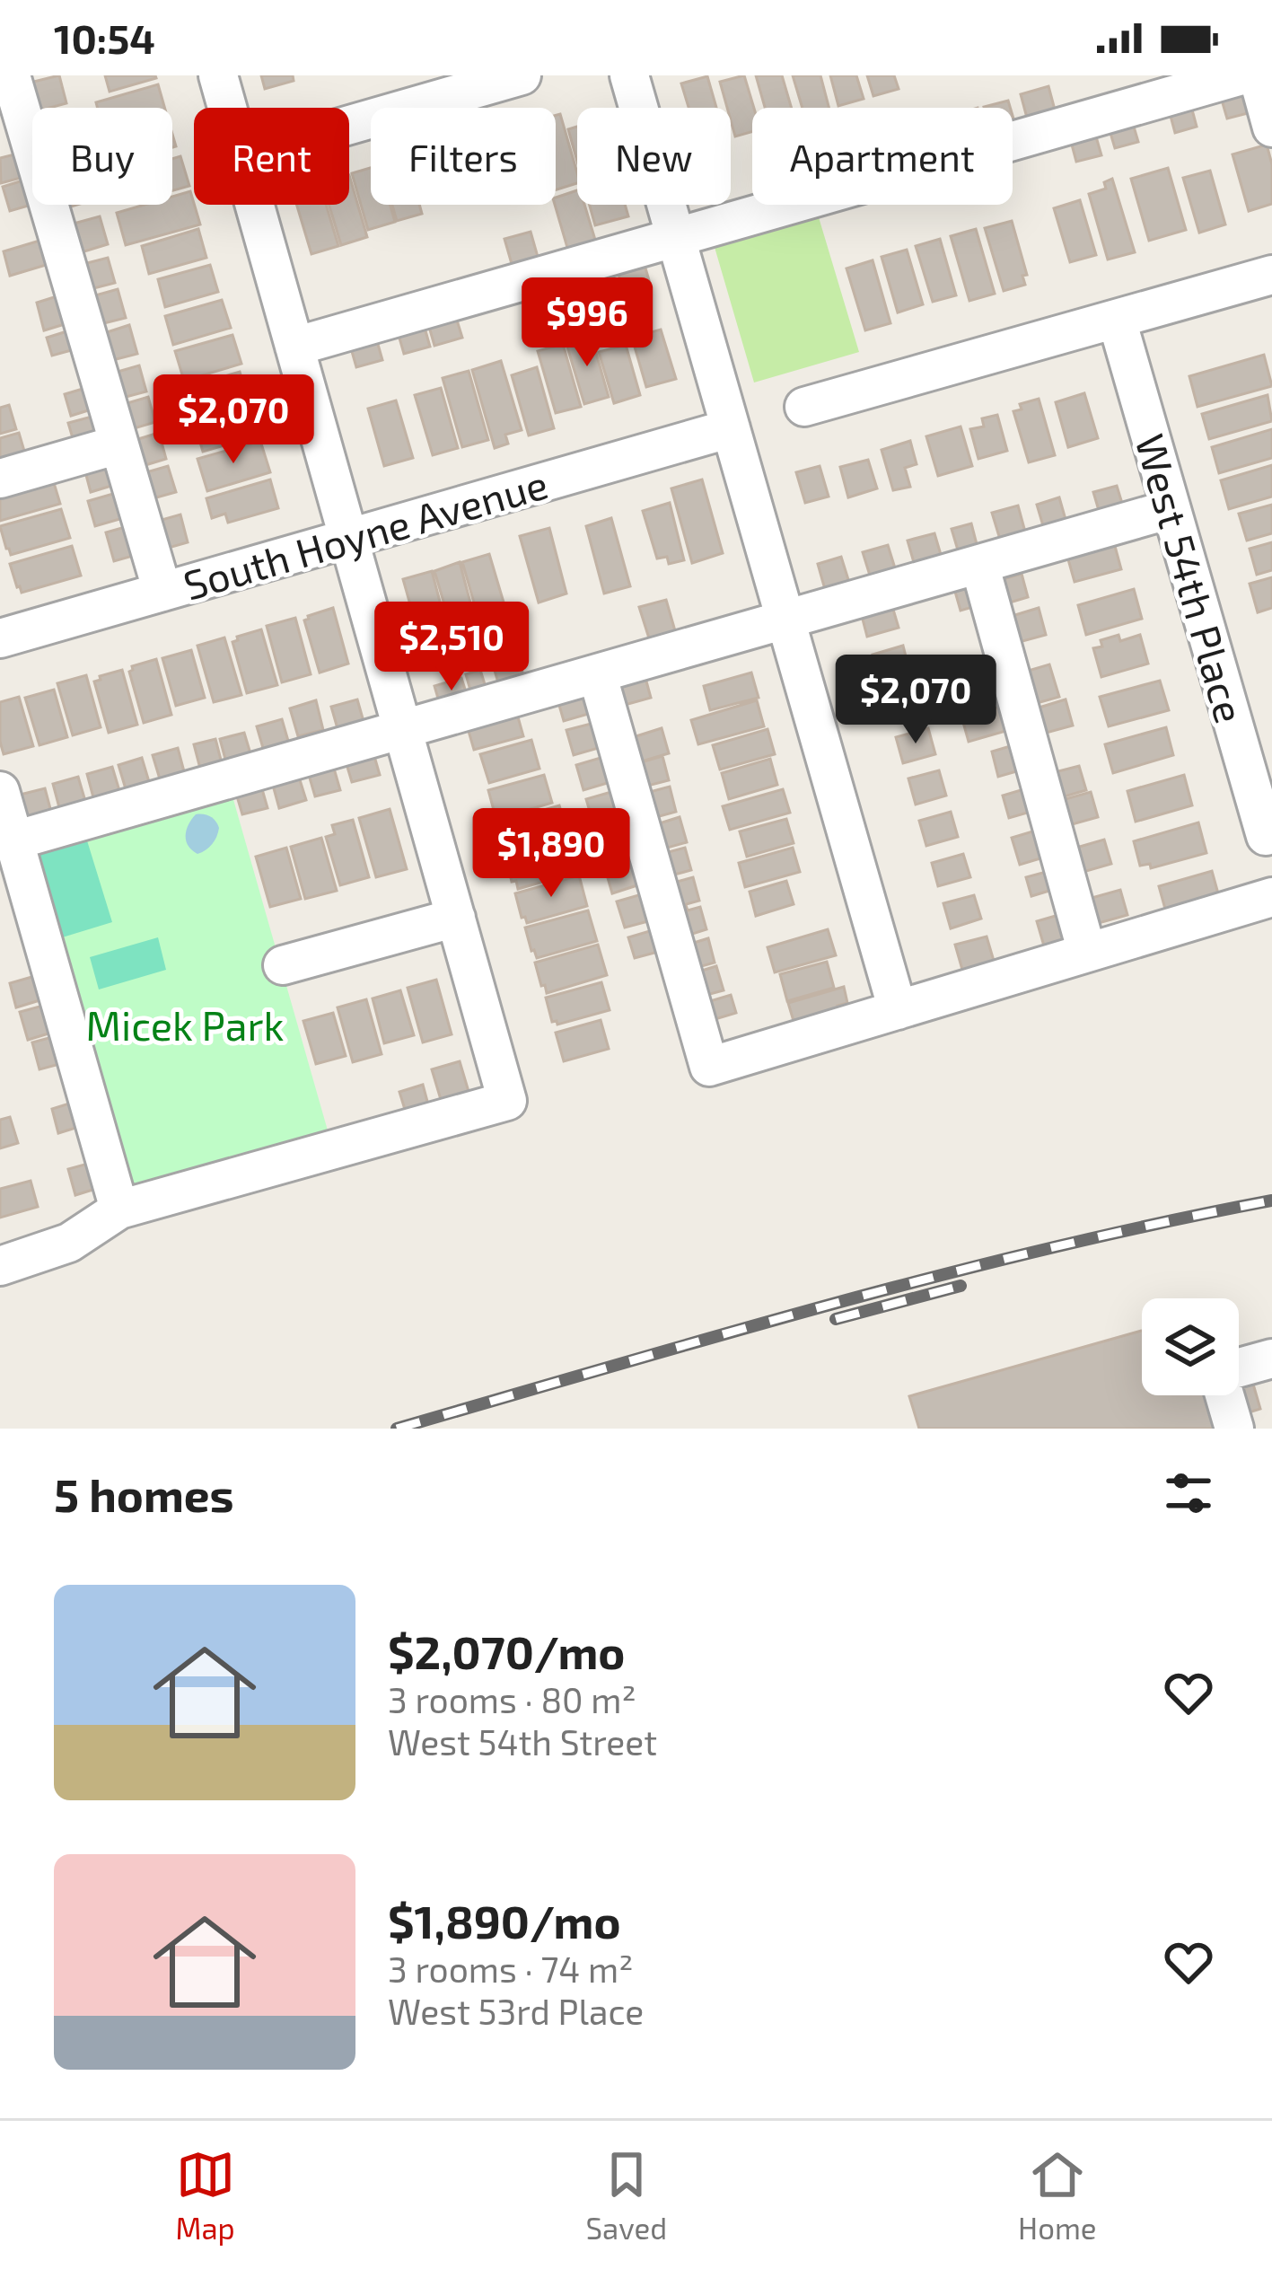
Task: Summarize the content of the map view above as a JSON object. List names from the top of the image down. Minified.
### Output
{"streets":{"street":["South Hoyne Avenue","West 54th Place"]},"parks":["Micek Park"],"page":{"status":"10:54","chip":["Buy","Rent","Filters","New","Apartment"],"price":["$996","$2,070","$2,510","$2,070","$1,890"],"heading":"5 homes","list":[{"name":"$2,070/mo","note":"3 rooms · 80 m² · West 54th Street"},{"name":"$1,890/mo","note":"3 rooms · 74 m² · West 53rd Place"}],"tabs":["Map","Saved","Home"]}}
